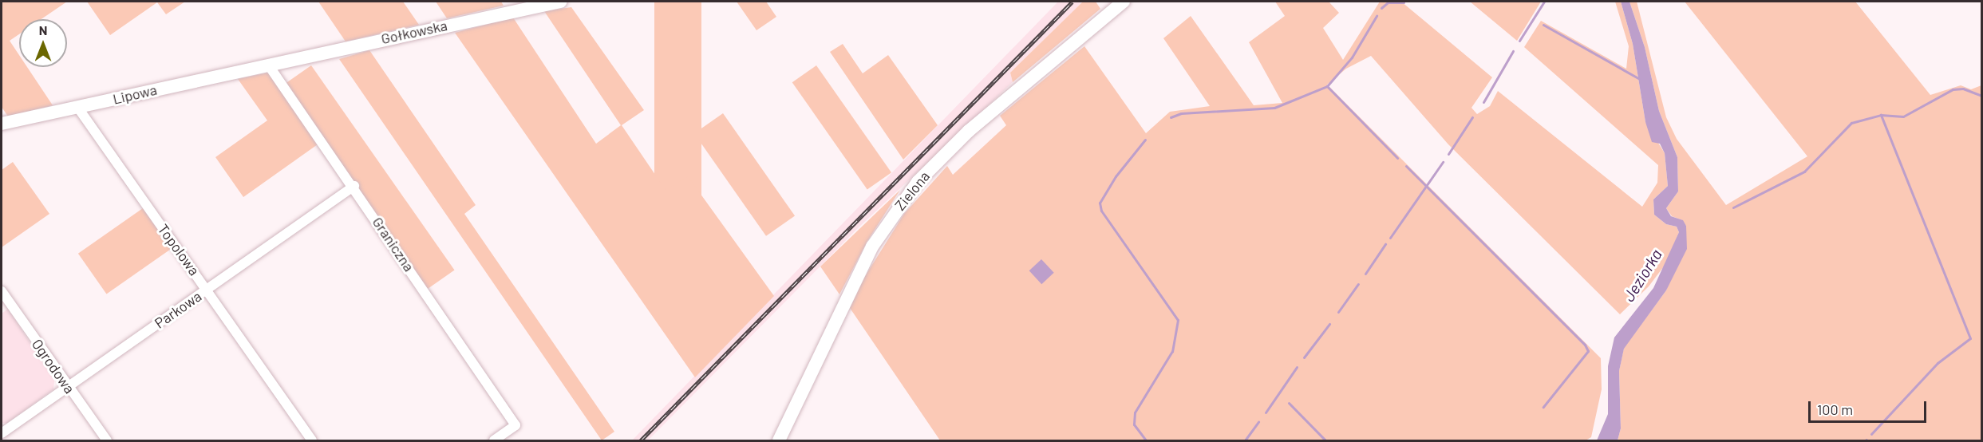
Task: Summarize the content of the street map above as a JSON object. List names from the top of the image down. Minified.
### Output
{"streets":{"street":["Gołkowska","Lipowa","Zielona","Graniczna","Topolowa","Parkowa","Ogrodowa"]},"crossings":[["Gołkowska","Lipowa"],["Gołkowska","Graniczna"],["Lipowa","Graniczna"],["Lipowa","Topolowa"],["Graniczna","Parkowa"],["Topolowa","Parkowa"],["Parkowa","Ogrodowa"]],"water":["Jeziorka"],"scale_bar":"100 m","north":"top"}
